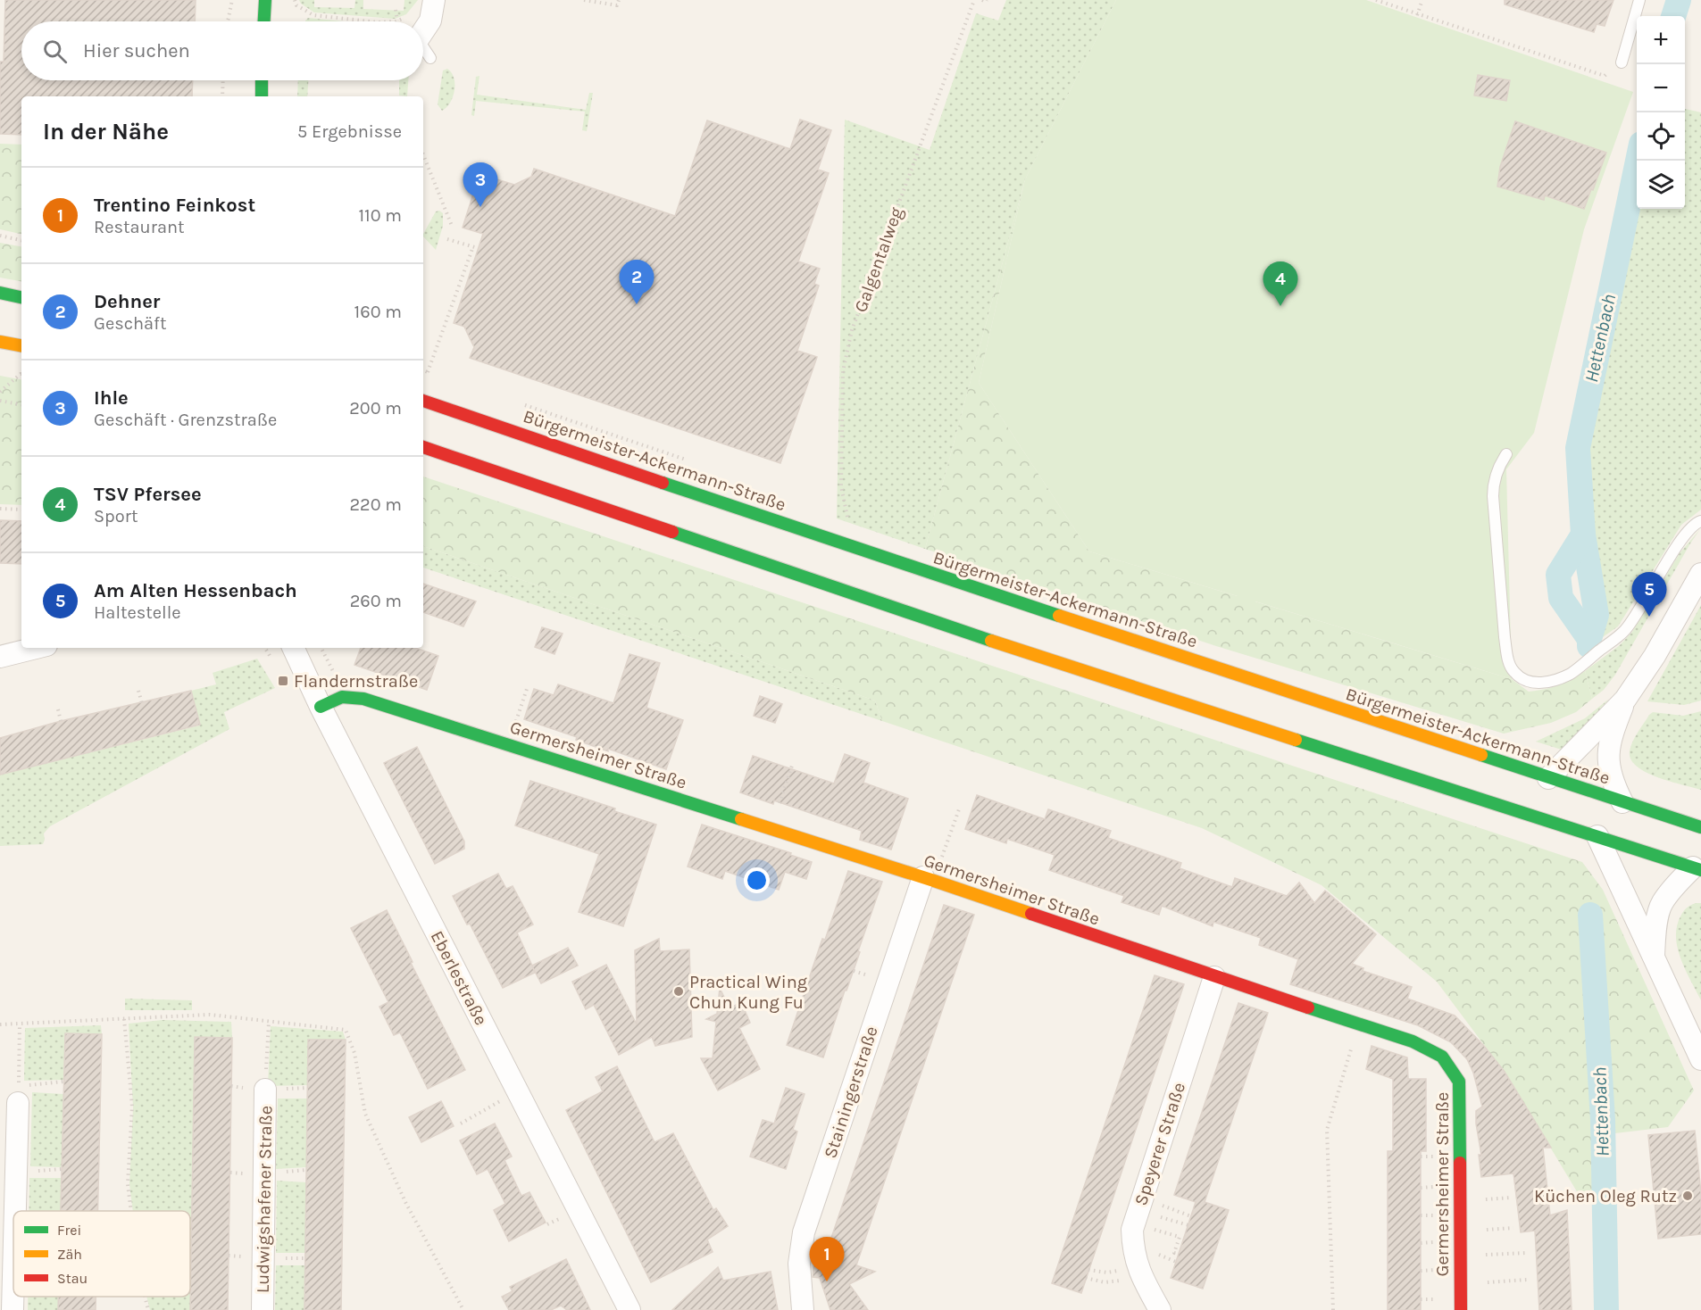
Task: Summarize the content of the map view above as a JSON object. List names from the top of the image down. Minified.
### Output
{"streets":{"main road":["Bürgermeister-Ackermann-Straße","Germersheimer Straße"],"street":["Eberlestraße","Stainingerstraße","Speyerer Straße","Ludwigshafener Straße"],"path":["Galgentalweg"]},"crossings":[["Germersheimer Straße","Eberlestraße"],["Germersheimer Straße","Stainingerstraße"],["Germersheimer Straße","Speyerer Straße"]],"water":["Hettenbach"],"places":{"transit":["Flandernstraße"],"other":["Practical Wing Chun Kung Fu","Küchen Oleg Rutz"]},"legend":["Frei","Zäh","Stau"],"page":{"map_buttons":["+","−"],"search":"Hier suchen","heading":["In der Nähe","5 Ergebnisse"],"pins":["3","2","4","5","1"],"list":[{"mark":"1","name":"Trentino Feinkost","note":"Restaurant","value":"110 m"},{"mark":"2","name":"Dehner","note":"Geschäft","value":"160 m"},{"mark":"3","name":"Ihle","note":"Geschäft · Grenzstraße","value":"200 m"},{"mark":"4","name":"TSV Pfersee","note":"Sport","value":"220 m"},{"mark":"5","name":"Am Alten Hessenbach","note":"Haltestelle","value":"260 m"}]}}
